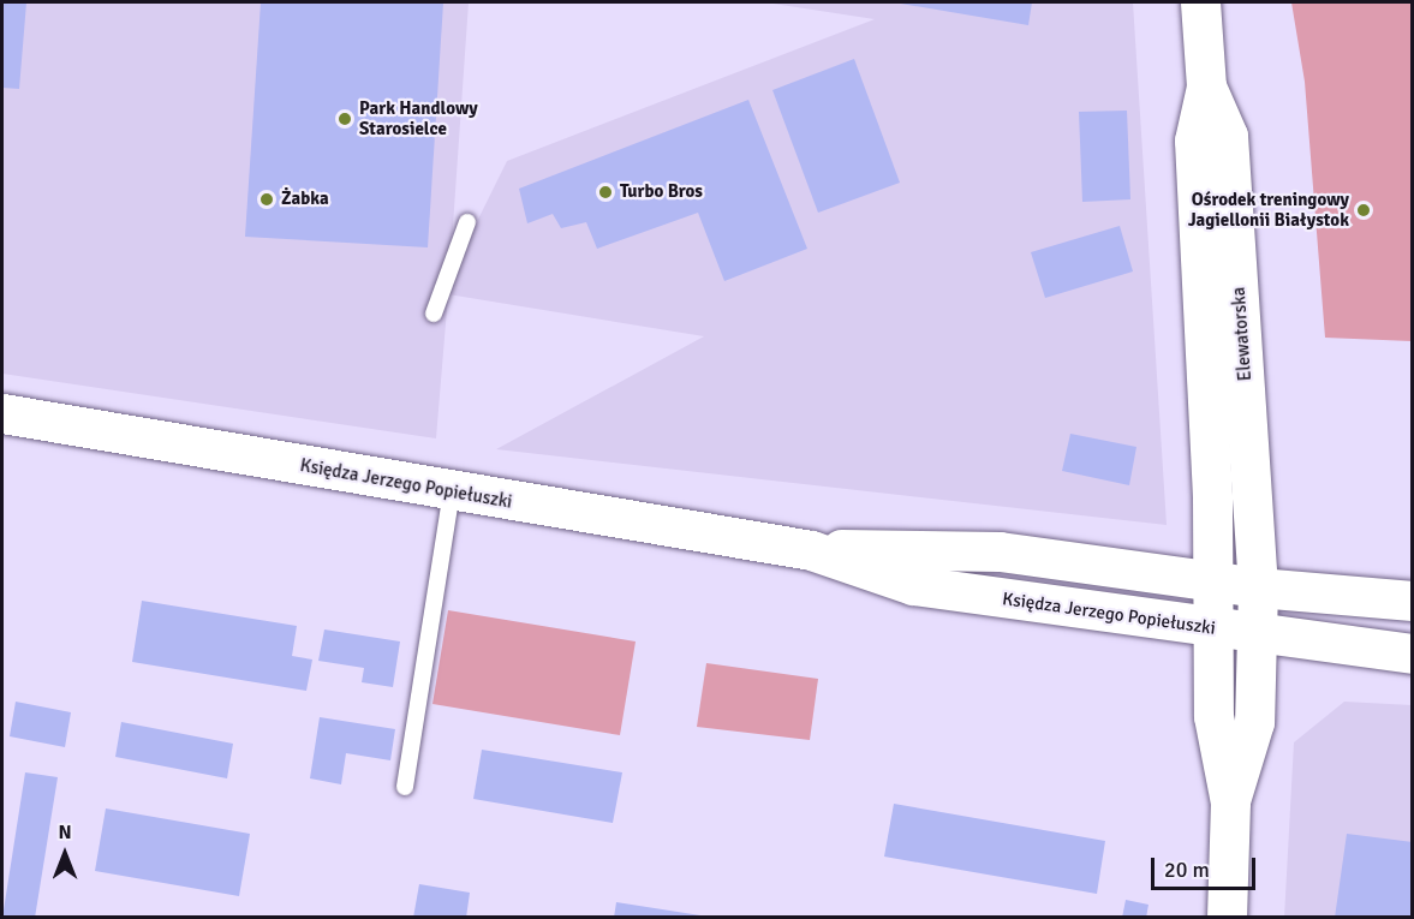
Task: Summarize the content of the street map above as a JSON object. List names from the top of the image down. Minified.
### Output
{"streets":{"street":["Elewatorska","Księdza Jerzego Popiełuszki"]},"crossings":[["Elewatorska","Księdza Jerzego Popiełuszki"]],"places":["Park Handlowy Starosielce","Turbo Bros","Żabka","Ośrodek treningowy Jagiellonii Białystok"],"scale_bar":"20 m","north":"top"}
